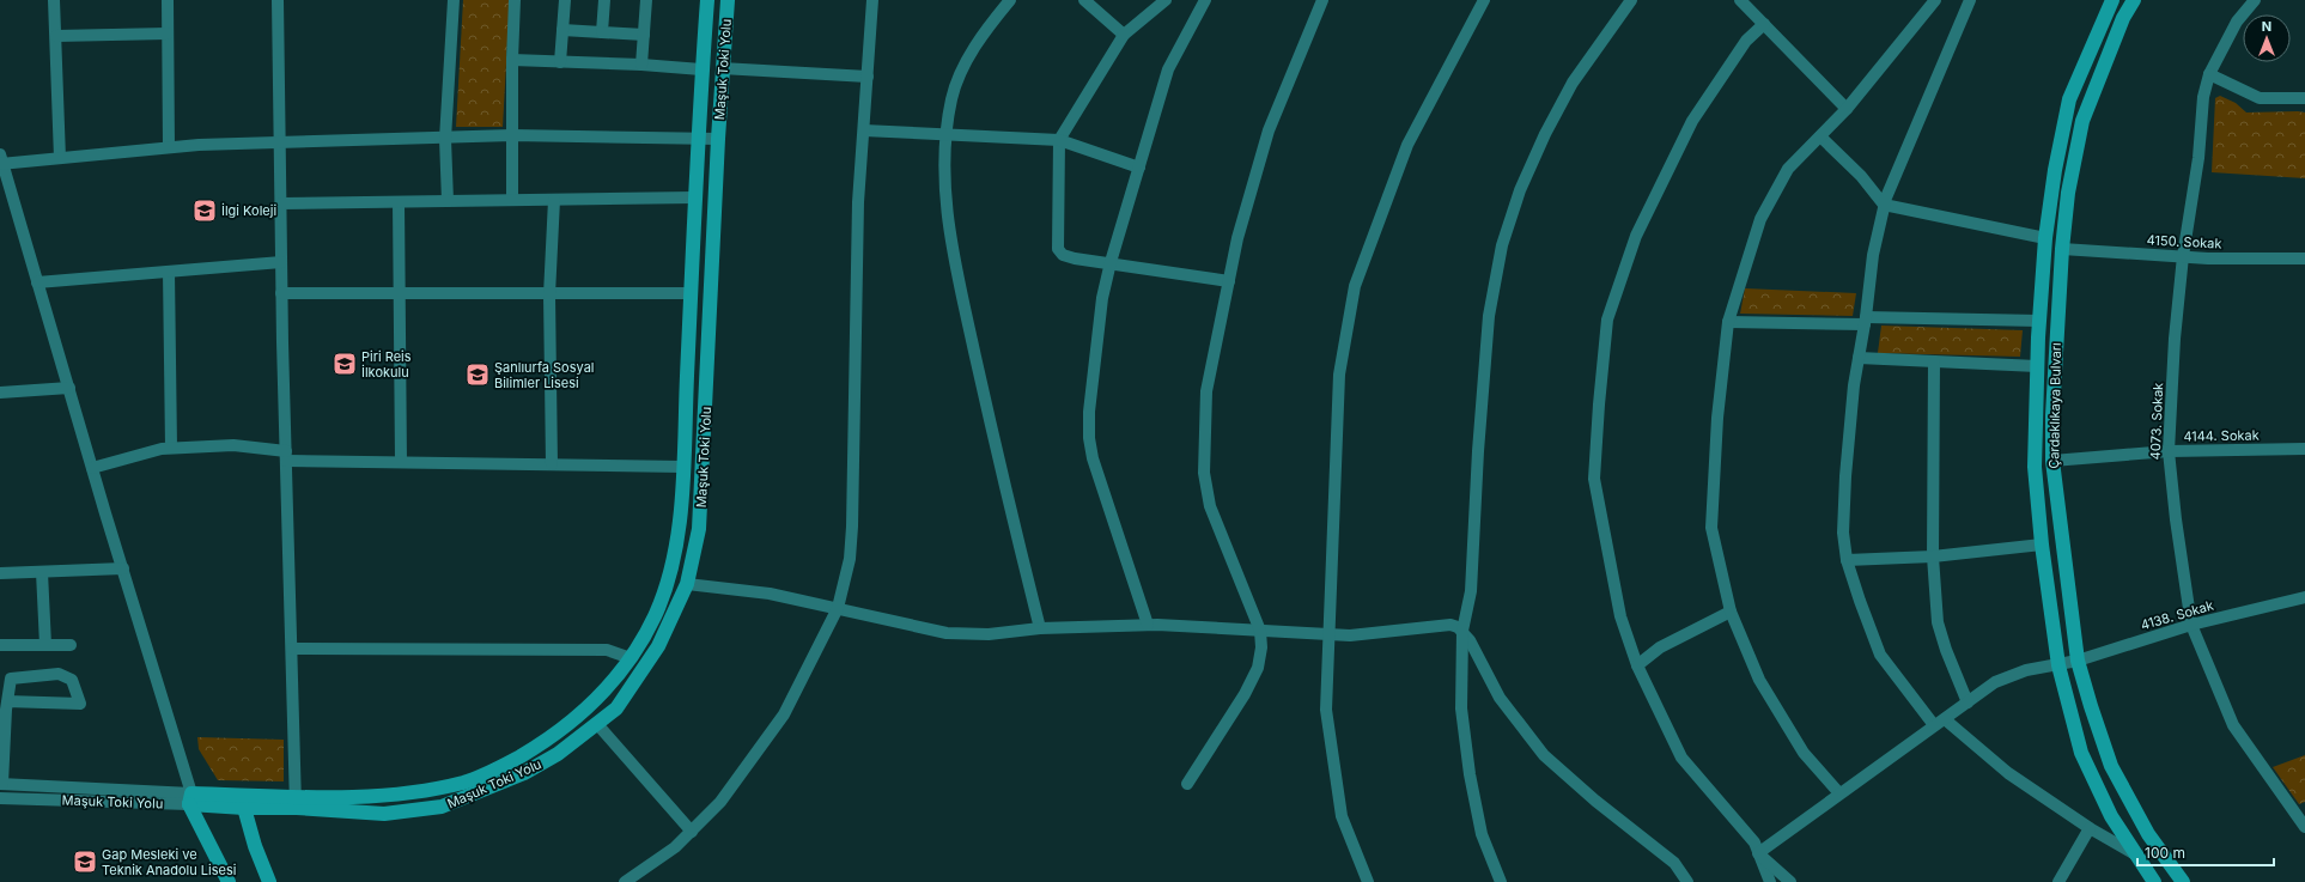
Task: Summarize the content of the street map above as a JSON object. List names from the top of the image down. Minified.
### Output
{"streets":{"main road":["Maşuk Toki Yolu","Çardaklıkaya Bulvarı"],"street":["4150. Sokak","4073. Sokak","4144. Sokak","4138. Sokak"]},"crossings":[["4150. Sokak","Çardaklıkaya Bulvarı"],["4150. Sokak","4073. Sokak"],["Çardaklıkaya Bulvarı","4144. Sokak"],["Çardaklıkaya Bulvarı","4138. Sokak"],["4073. Sokak","4144. Sokak"],["4073. Sokak","4138. Sokak"]],"places":{"school or university":["İlgi Koleji","Piri Reis İlkokulu","Şanlıurfa Sosyal Bilimler Lisesi","Gap Mesleki ve Teknik Anadolu Lisesi"]},"scale_bar":"100 m","north":"top"}
